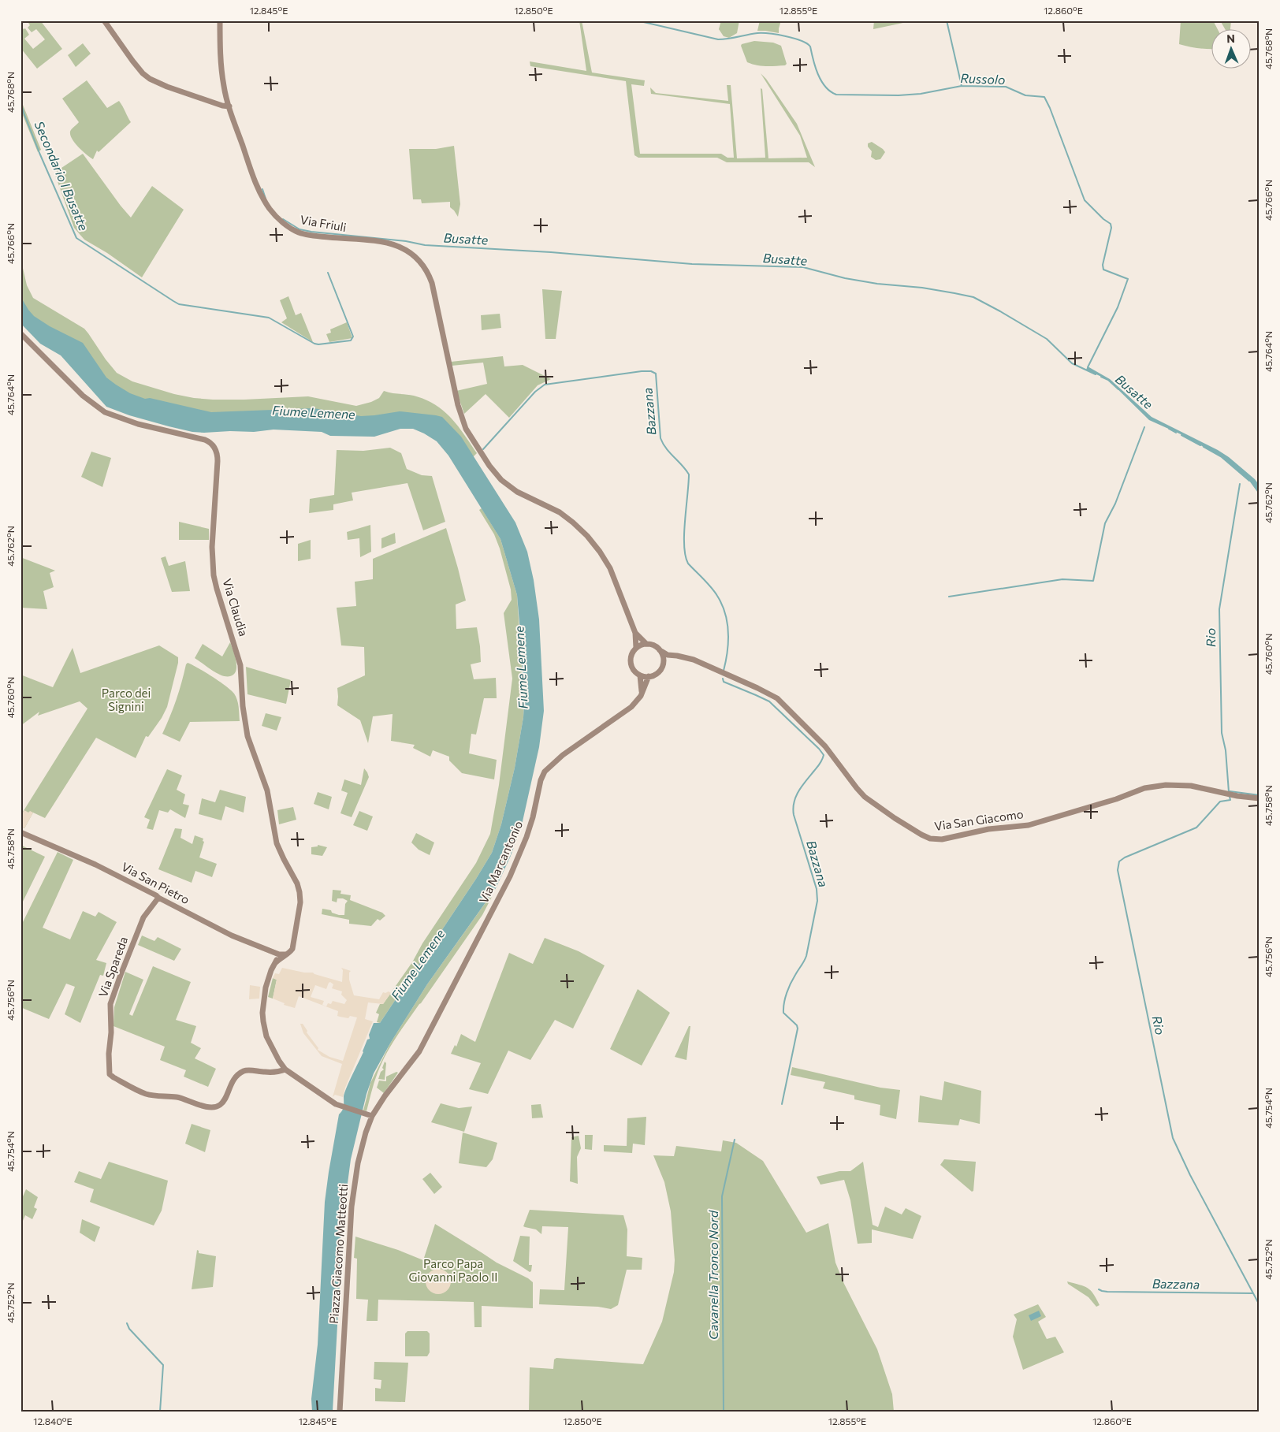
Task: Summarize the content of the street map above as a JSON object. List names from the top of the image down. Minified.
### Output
{"streets":{"street":["Via Friuli","Via Claudia","Via San Giacomo","Via Marcantonio","Via San Pietro","Via Spareda","Piazza Giacomo Matteotti"]},"crossings":[["Via Claudia","Via San Pietro"],["Via San Giacomo","Via Marcantonio"],["Via Marcantonio","Piazza Giacomo Matteotti"],["Via San Pietro","Via Spareda"]],"water":["Russolo","Secondario I Busatte","Busatte","Bazzana","Fiume Lemene","Rio","Cavanella Tronco Nord"],"parks":["Parco dei Signini","Parco Papa Giovanni Paolo II"],"north":"top","coordinates":["12.845°E","12.850°E","12.855°E","12.860°E","45.768°N","45.766°N","45.764°N","45.762°N","45.760°N","45.758°N","45.756°N","45.754°N","45.752°N","12.840°E"]}
